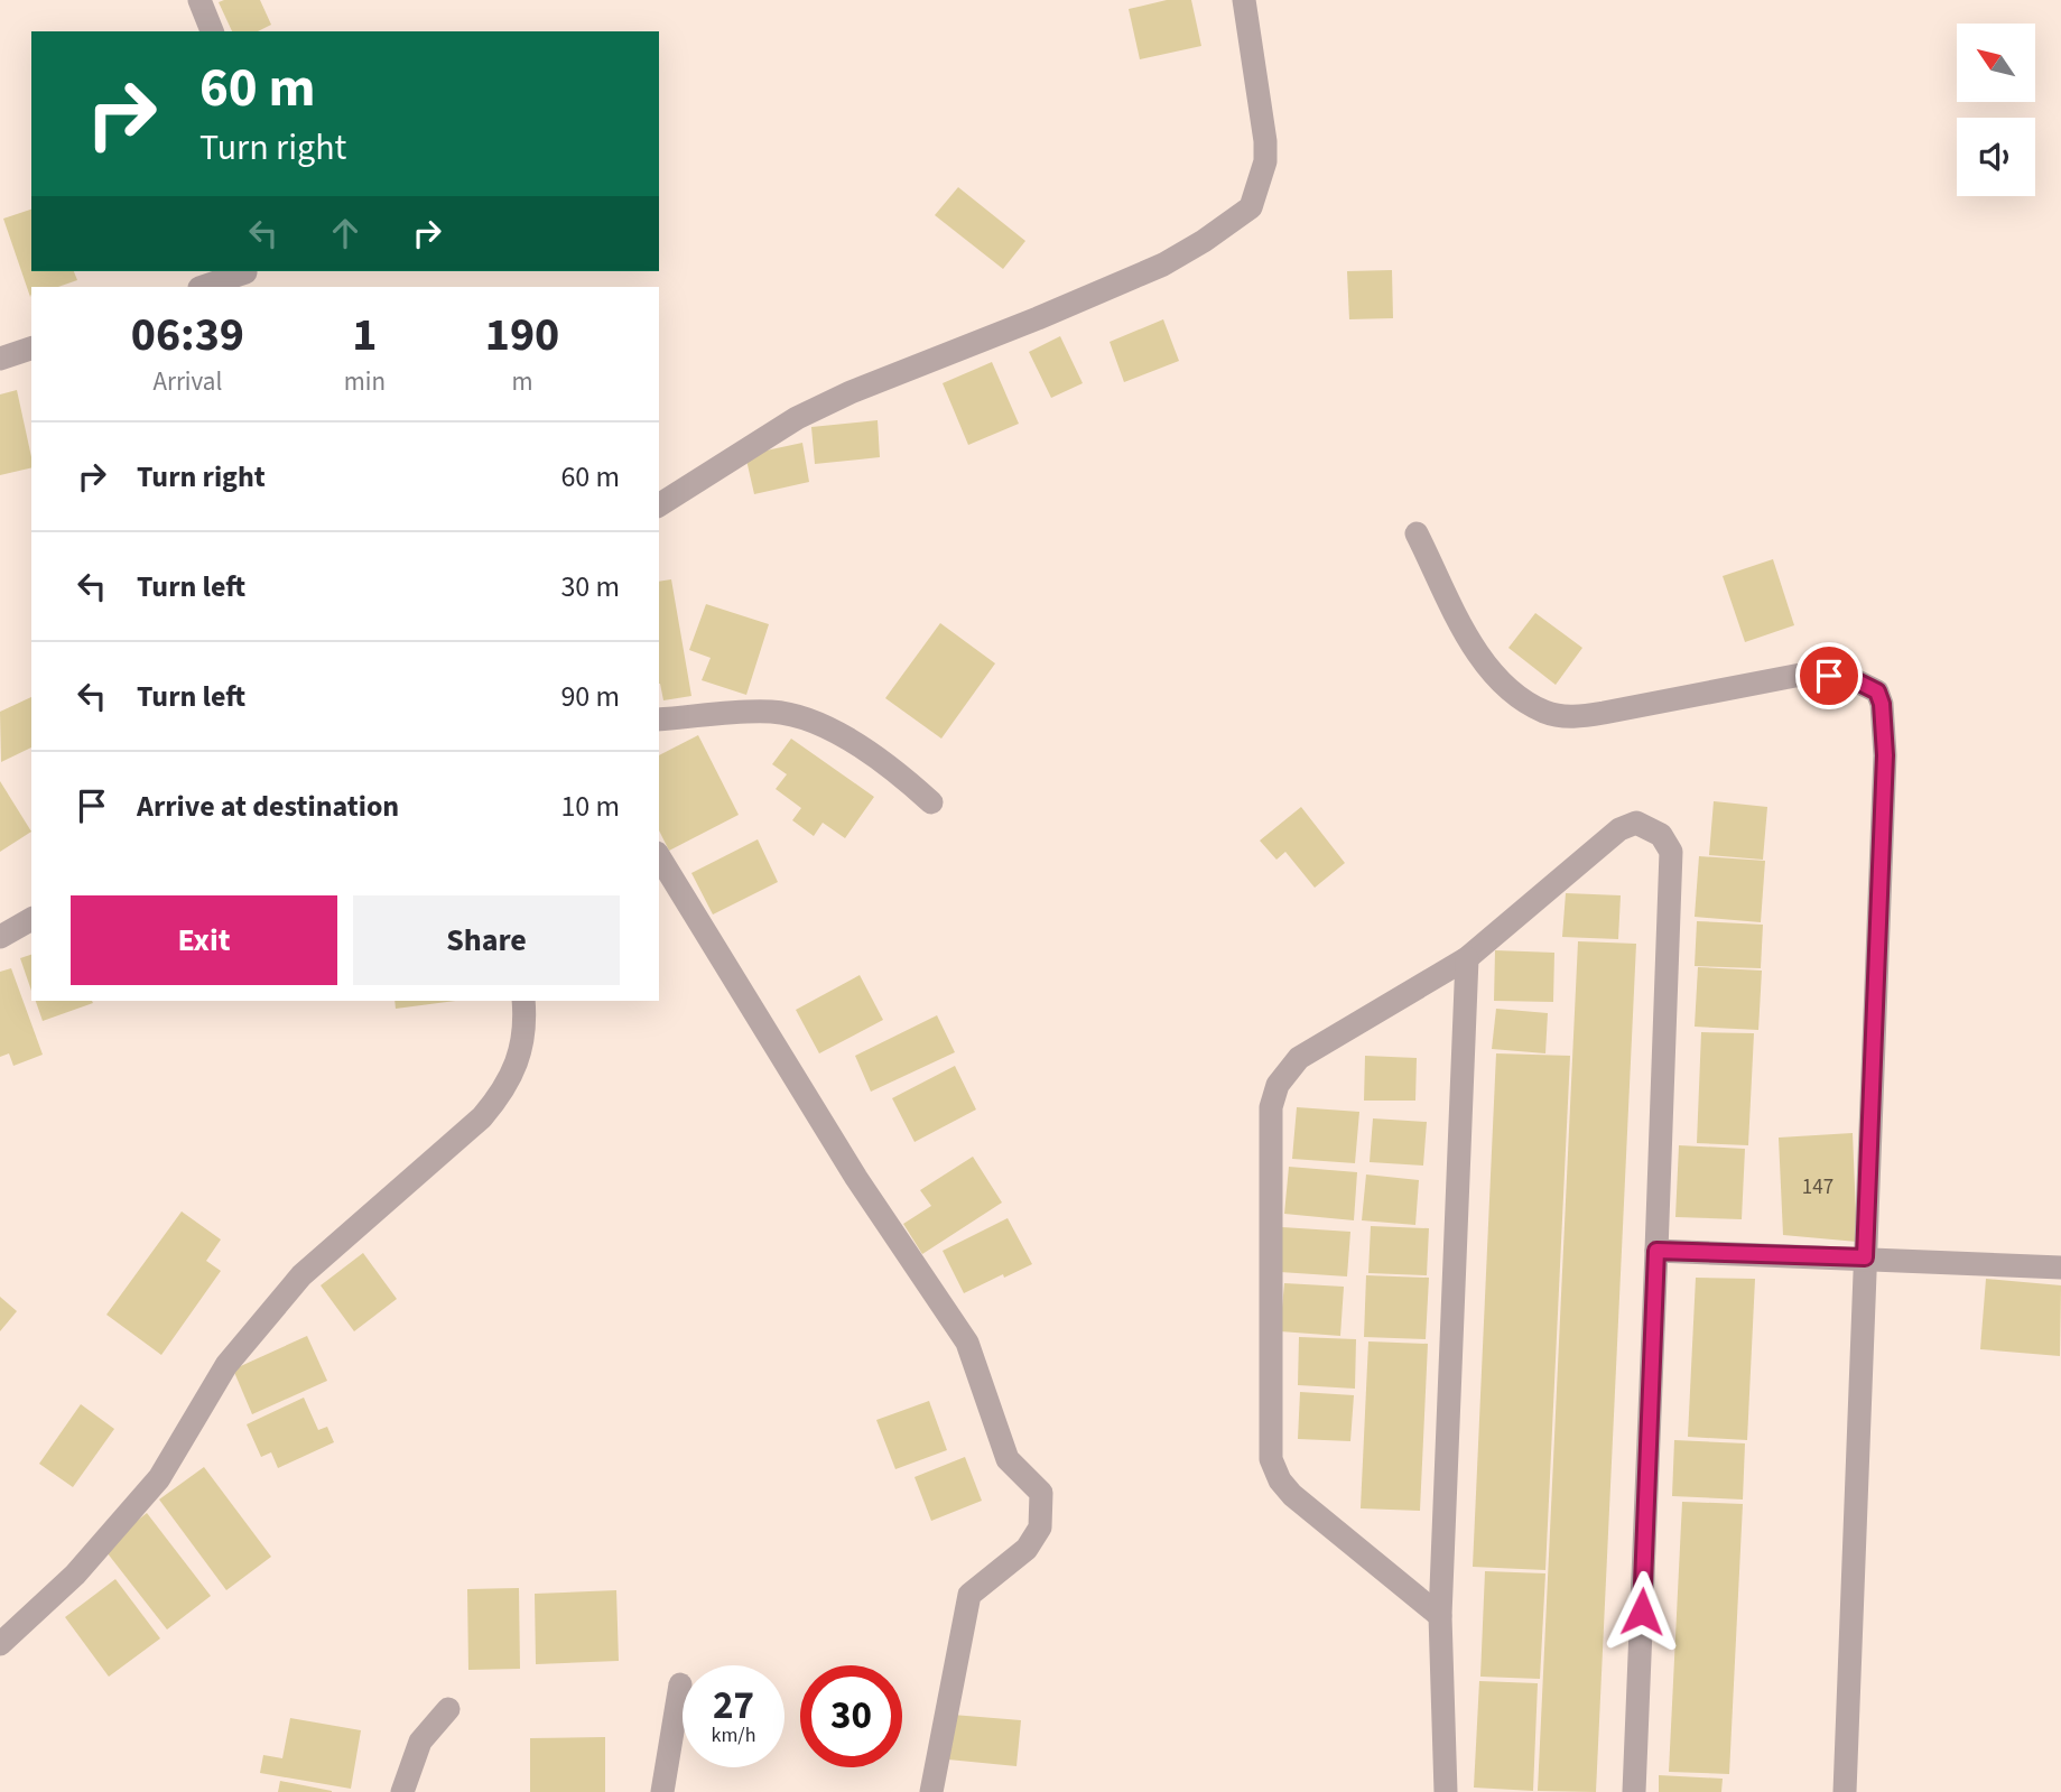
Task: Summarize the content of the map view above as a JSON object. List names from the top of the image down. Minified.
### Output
{"house_numbers":["147"],"north":"top left","page":{"turn":["60 m","Turn right"],"eta":["06:39","Arrival","1","min","190","m"],"list":[{"name":"Turn right","value":"60 m"},{"name":"Turn left","value":"30 m"},{"name":"Turn left","value":"90 m"},{"name":"Arrive at destination","value":"10 m"}],"buttons":["Exit","Share"],"speed":"27 km/h","limit":"30"}}
